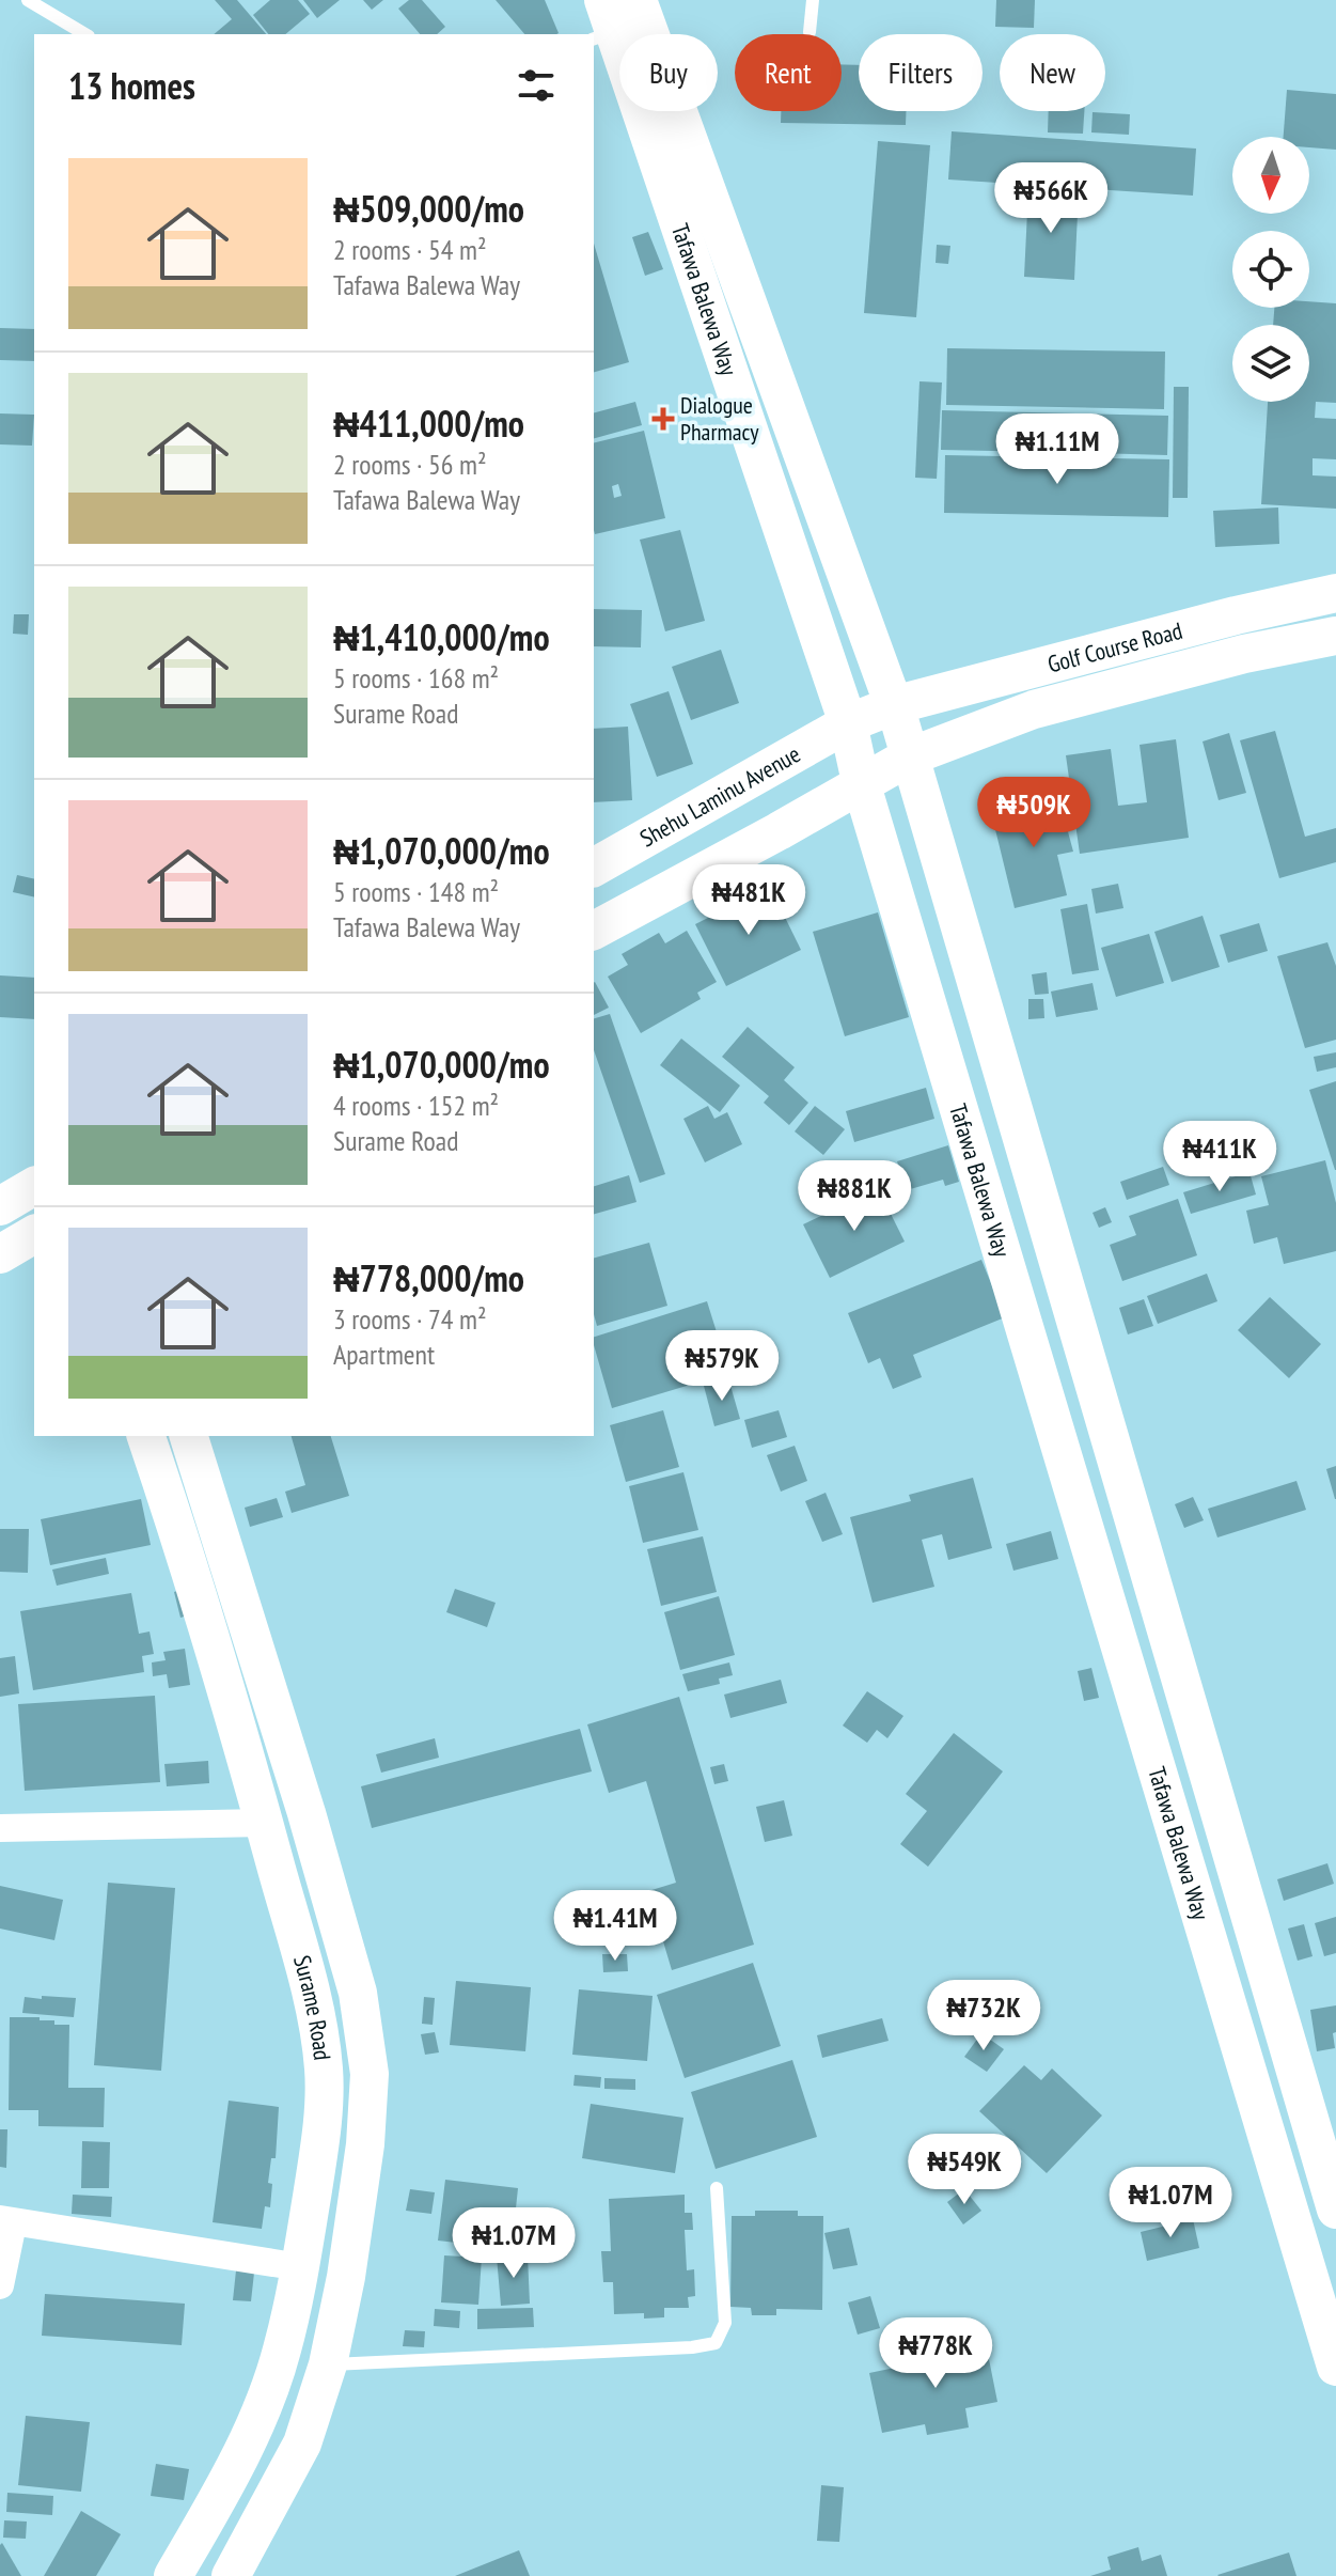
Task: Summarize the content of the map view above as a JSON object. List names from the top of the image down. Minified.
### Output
{"streets":{"main road":["Tafawa Balewa Way","Golf Course Road","Shehu Laminu Avenue","Surame Road"]},"crossings":[["Tafawa Balewa Way","Golf Course Road"],["Tafawa Balewa Way","Shehu Laminu Avenue"],["Golf Course Road","Shehu Laminu Avenue"]],"places":{"health":["Dialogue Pharmacy"]},"north":"bottom","page":{"chip":["Buy","Rent","Filters","New"],"heading":"13 homes","list":[{"name":"₦509,000/mo","note":"2 rooms · 54 m² · Tafawa Balewa Way"},{"name":"₦411,000/mo","note":"2 rooms · 56 m² · Tafawa Balewa Way"},{"name":"₦1,410,000/mo","note":"5 rooms · 168 m² · Surame Road"},{"name":"₦1,070,000/mo","note":"5 rooms · 148 m² · Tafawa Balewa Way"},{"name":"₦1,070,000/mo","note":"4 rooms · 152 m² · Surame Road"},{"name":"₦778,000/mo","note":"3 rooms · 74 m² · Apartment"}],"price":["₦566K","₦1.11M","₦509K","₦481K","₦411K","₦881K","₦579K","₦1.41M","₦732K","₦549K","₦1.07M","₦1.07M","₦778K"]}}
